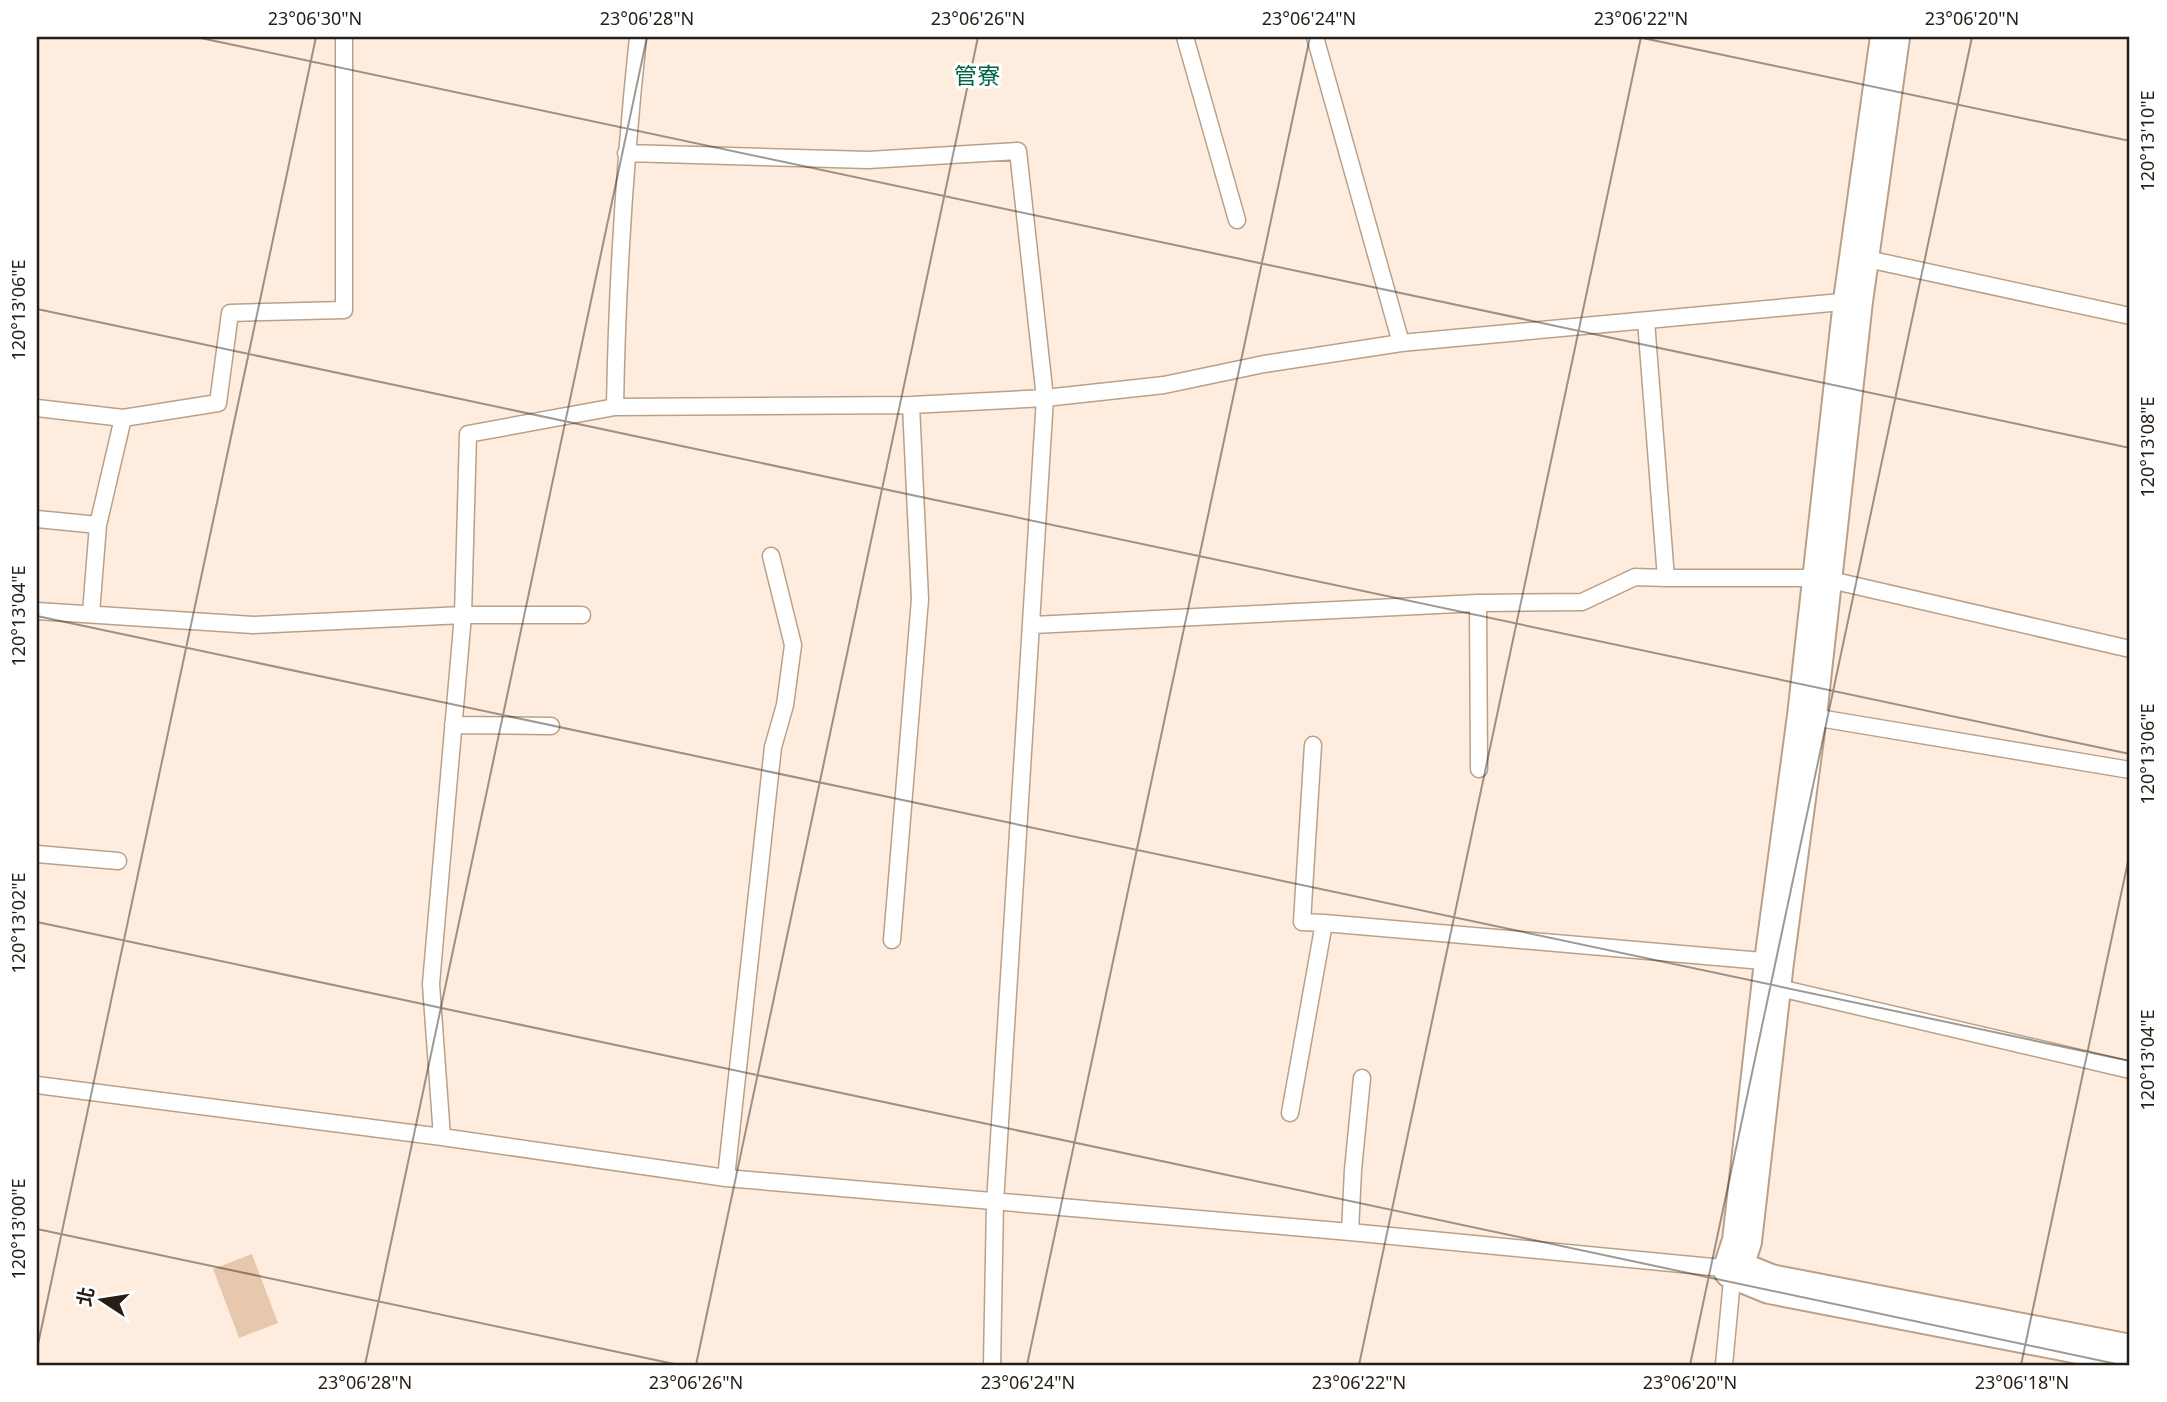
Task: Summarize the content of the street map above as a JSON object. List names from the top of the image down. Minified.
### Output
{"districts":["管寮"],"north":"left","coordinates":["23°06'30\"N","23°06'28\"N","23°06'26\"N","23°06'24\"N","23°06'22\"N","23°06'20\"N","120°13'10\"E","120°13'06\"E","120°13'08\"E","120°13'04\"E","120°13'02\"E","120°13'00\"E","23°06'18\"N"]}
